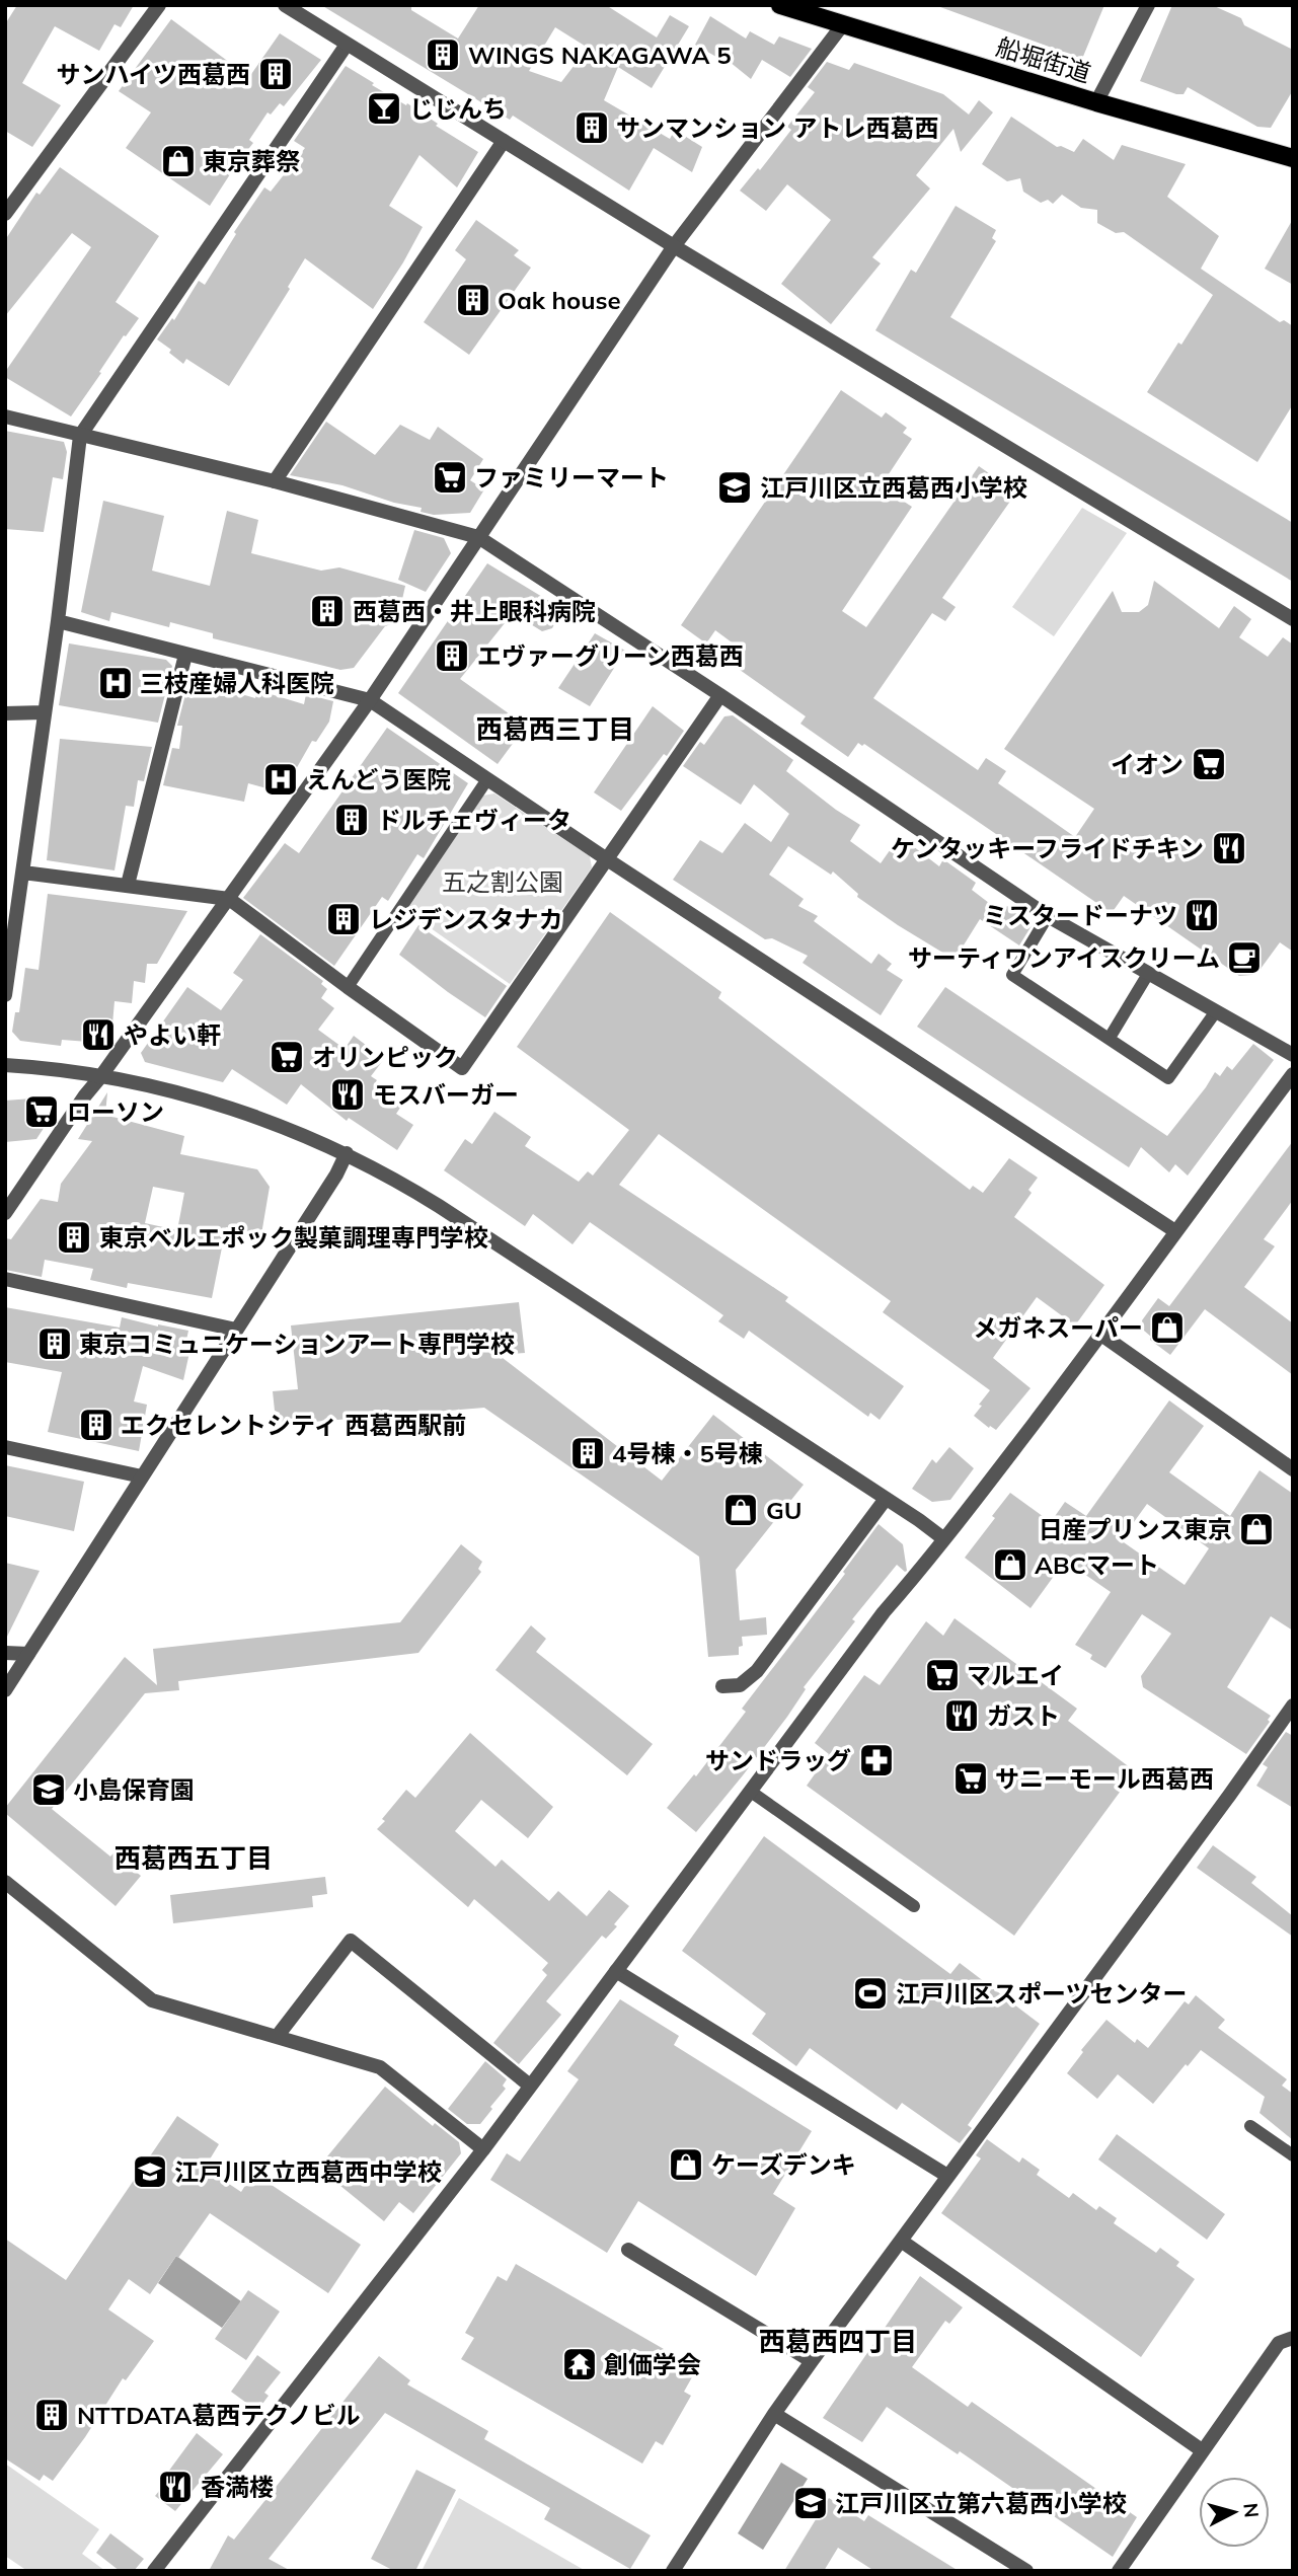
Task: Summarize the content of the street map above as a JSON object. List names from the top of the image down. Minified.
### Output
{"streets":{"main road":["船堀街道"]},"districts":["西葛西三丁目","西葛西五丁目","西葛西四丁目"],"parks":["五之割公園"],"places":{"building":["WINGS NAKAGAWA 5","サンハイツ西葛西","サンマンション アトレ西葛西","Oak house","西葛西・井上眼科病院","エヴァーグリーン西葛西","ドルチェヴィータ","レジデンスタナカ","東京ベルエポック製菓調理専門学校","東京コミュニケーションアート専門学校","エクセレントシティ 西葛西駅前","4号棟・5号棟","NTTDATA葛西テクノビル"],"bar":["じじんち"],"shop":["東京葬祭","メガネスーパー","GU","日産プリンス東京","ABCマート","ケーズデンキ"],"supermarket":["ファミリーマート","イオン","オリンピック","ローソン","マルエイ","サニーモール西葛西"],"school or university":["江戸川区立西葛西小学校","小島保育園","江戸川区立西葛西中学校","江戸川区立第六葛西小学校"],"hospital":["三枝産婦人科医院","えんどう医院"],"restaurant":["ケンタッキーフライドチキン","ミスタードーナツ","やよい軒","モスバーガー","ガスト","香満楼"],"cafe":["サーティワンアイスクリーム"],"pharmacy":["サンドラッグ"],"sports":["江戸川区スポーツセンター"],"temple":["創価学会"]},"north":"right"}
